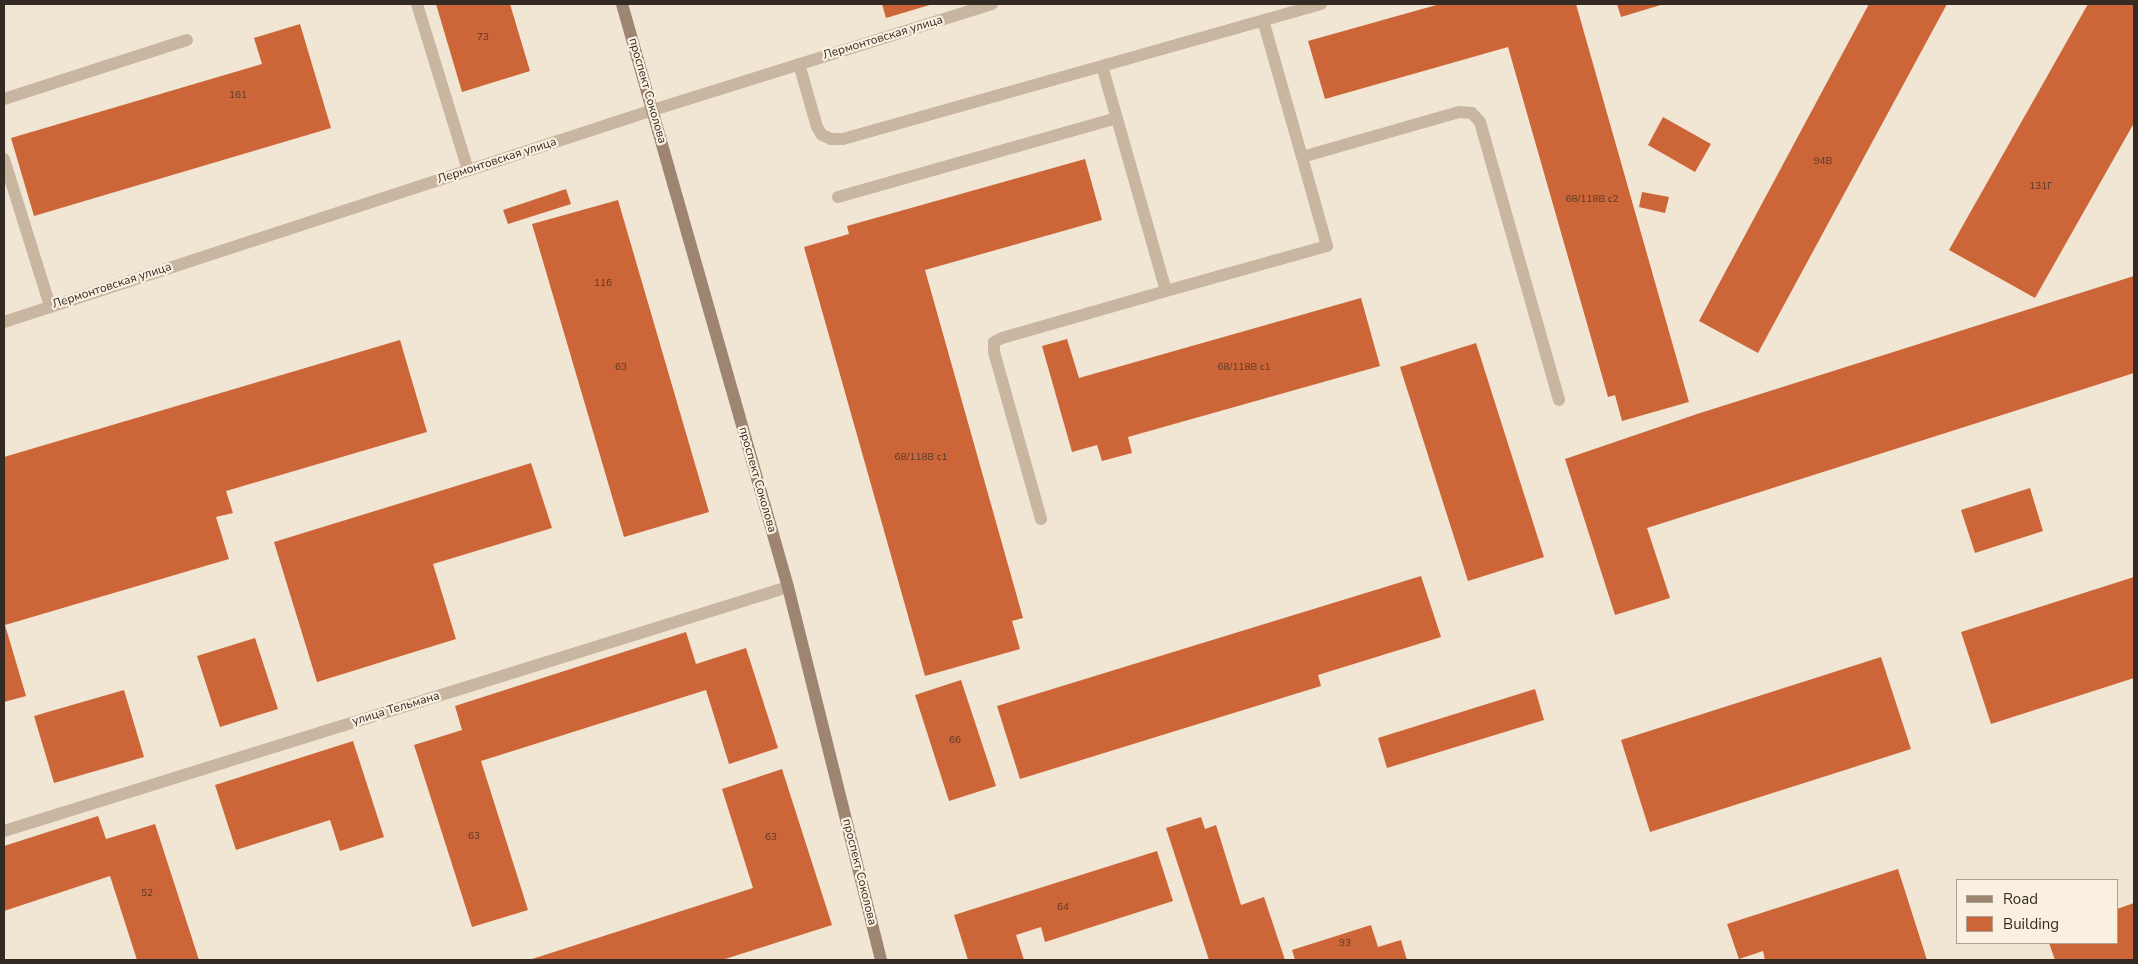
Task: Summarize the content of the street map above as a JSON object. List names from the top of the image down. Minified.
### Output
{"streets":{"main road":["проспект Соколова"],"street":["Лермонтовская улица","улица Тельмана"]},"crossings":[["Лермонтовская улица","проспект Соколова"],["проспект Соколова","улица Тельмана"]],"house_numbers":["73","161","94В","131Г","68/118В с2","116","63","68/118В с1","68/118В с1","66","63","63","52","64","93"],"legend":["Road","Building"]}
